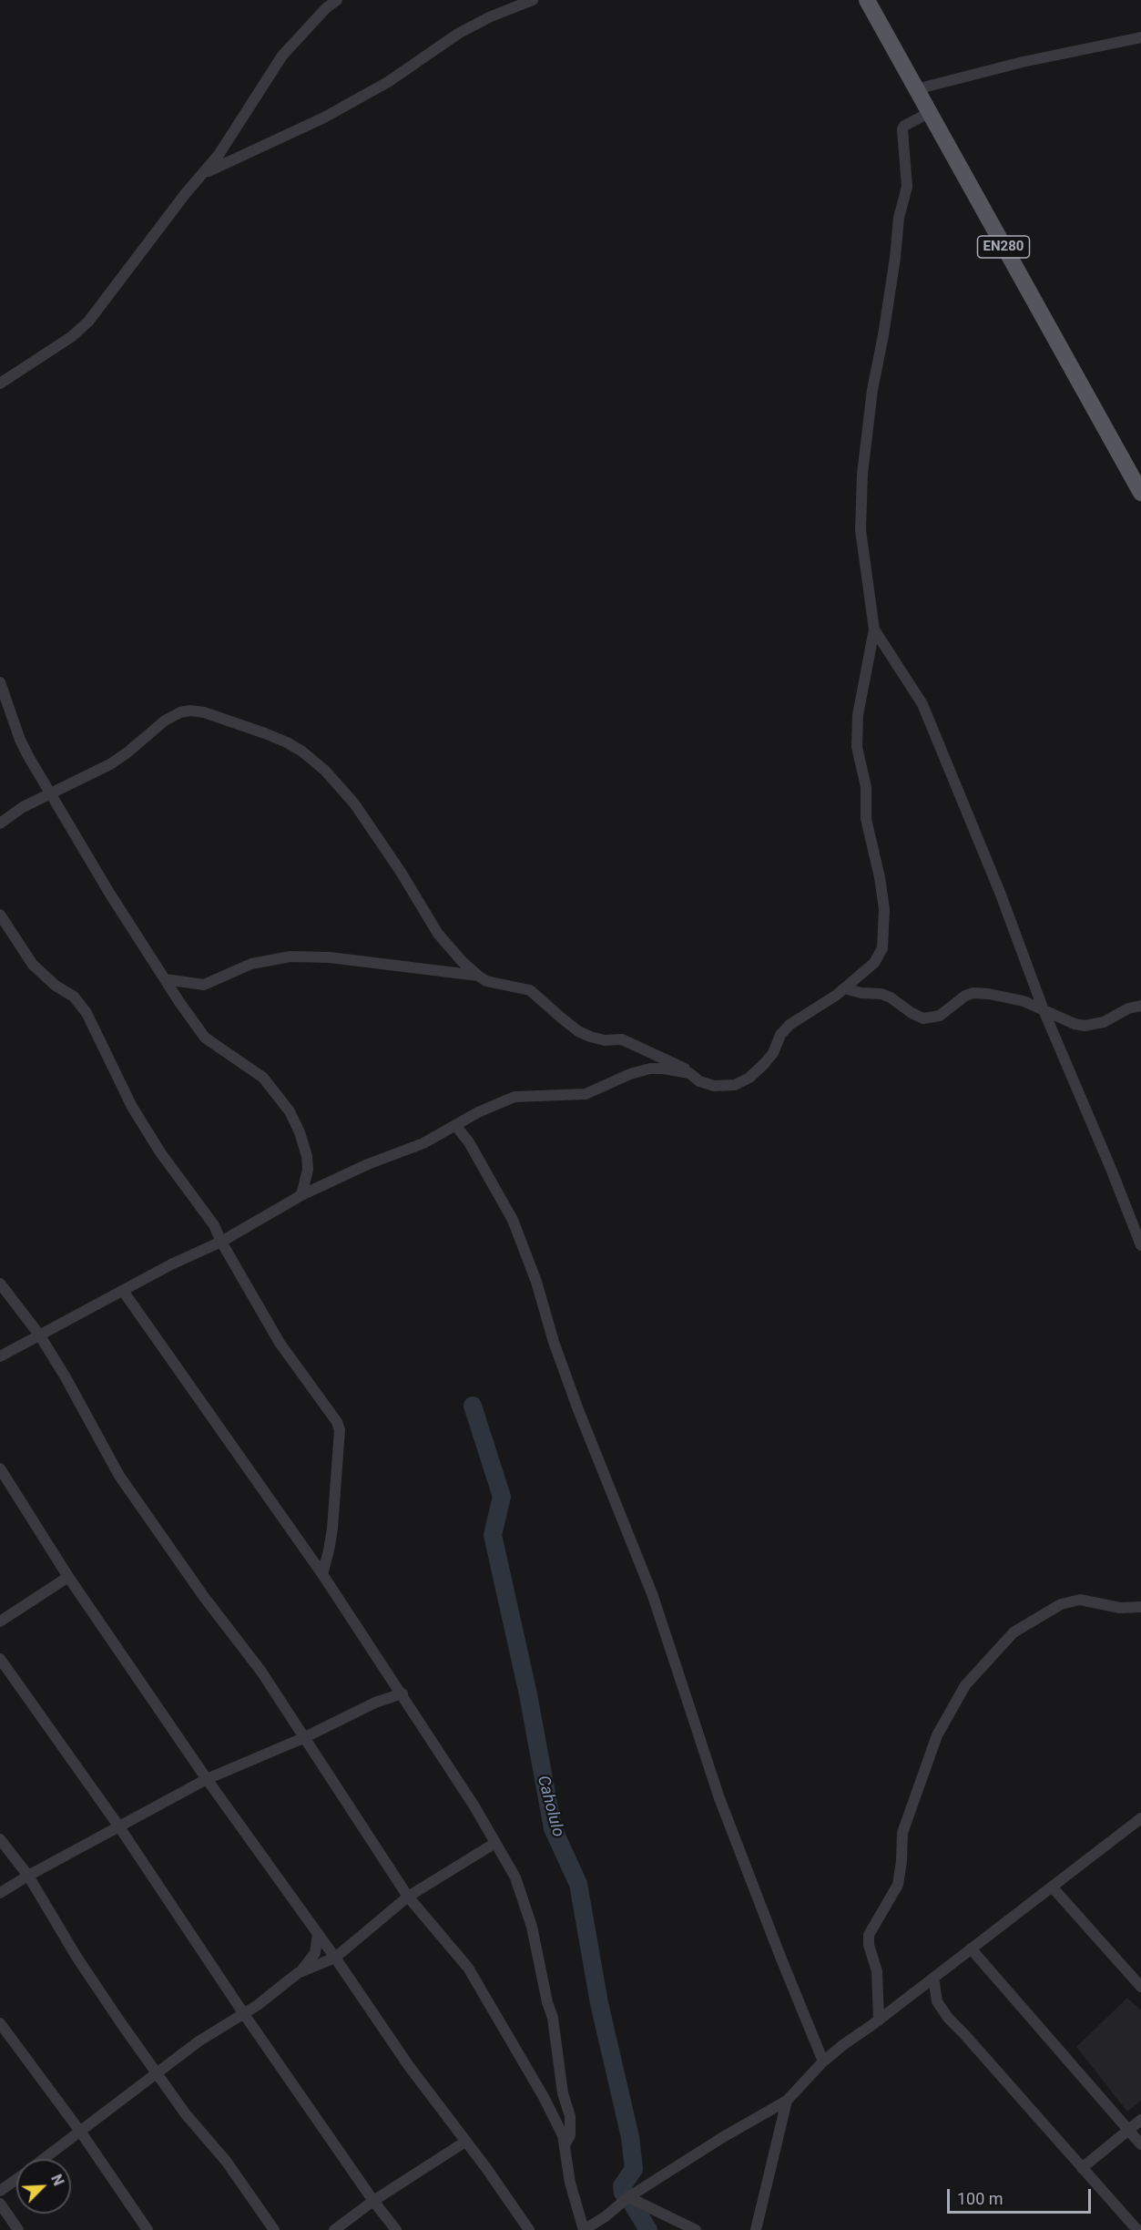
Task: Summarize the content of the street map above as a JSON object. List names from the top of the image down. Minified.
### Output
{"streets":{"main road":["EN280"]},"water":["Caholulo"],"scale_bar":"100 m","north":"top right"}
